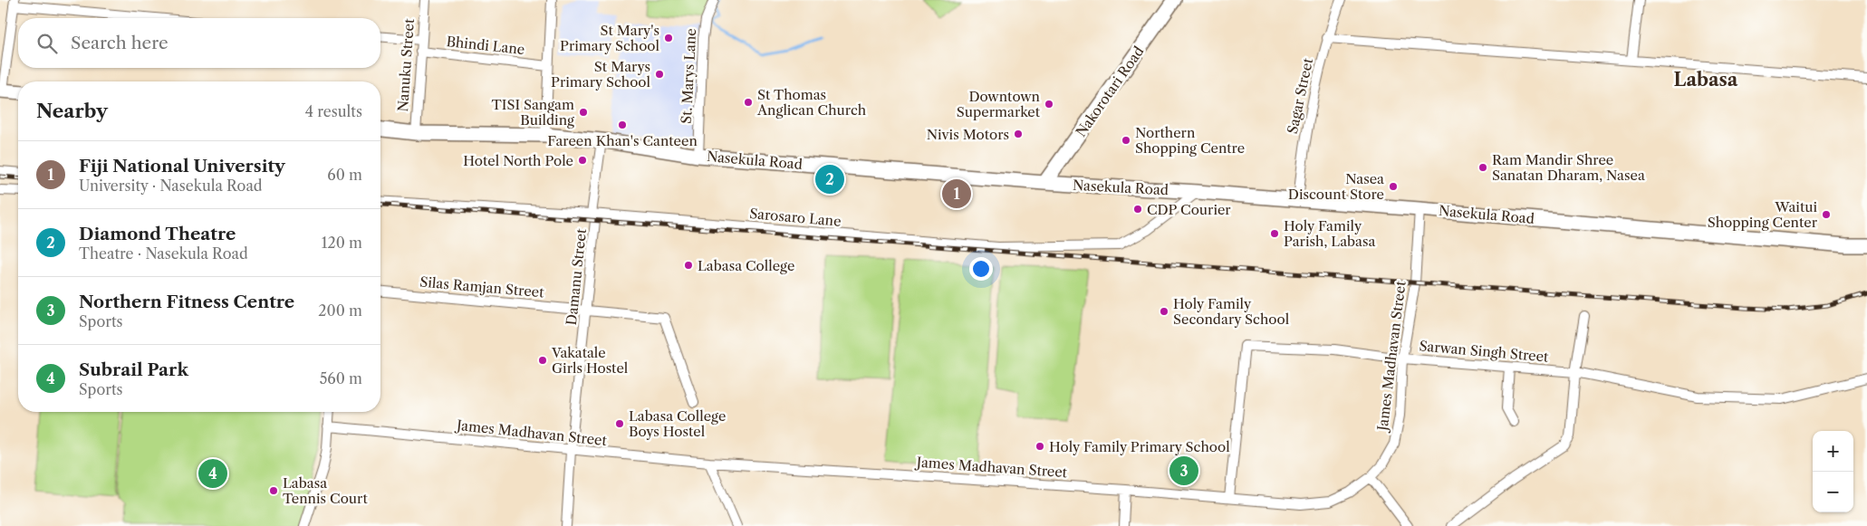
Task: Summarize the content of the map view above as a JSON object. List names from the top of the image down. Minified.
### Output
{"streets":{"main road":["Nakorotari Road","Nasekula Road"],"street":["Bhindi Lane","Nanuku Street","St. Marys Lane","Sagar Street","Sarosaro Lane","Damanu Street","Silas Ramjan Street","Sarwan Singh Street","James Madhavan Street"]},"crossings":[["Bhindi Lane","Nanuku Street"],["Nanuku Street","Nasekula Road"],["St. Marys Lane","Nasekula Road"],["Nakorotari Road","Nasekula Road"],["Sagar Street","Nasekula Road"],["Nasekula Road","Sarosaro Lane"],["Nasekula Road","Damanu Street"],["Nasekula Road","James Madhavan Street"],["Sarosaro Lane","Damanu Street"],["Damanu Street","Silas Ramjan Street"],["Damanu Street","James Madhavan Street"],["Sarwan Singh Street","James Madhavan Street"]],"districts":["Labasa"],"places":["St Mary's Primary School","St Marys Primary School","St Thomas Anglican Church","Downtown Supermarket","TISI Sangam Building","Fareen Khan's Canteen","Nivis Motors","Northern Shopping Centre","Hotel North Pole","Ram Mandir Shree Sanatan Dharam, Nasea","Nasea Discount Store","CDP Courier","Waitui Shopping Center","Holy Family Parish, Labasa","Labasa College","Holy Family Secondary School","Vakatale Girls Hostel","Labasa College Boys Hostel","Holy Family Primary School","Labasa Tennis Court"],"page":{"search":"Search here","heading":["Nearby","4 results"],"list":[{"mark":"1","name":"Fiji National University","note":"University · Nasekula Road","value":"60 m"},{"mark":"2","name":"Diamond Theatre","note":"Theatre · Nasekula Road","value":"120 m"},{"mark":"3","name":"Northern Fitness Centre","note":"Sports","value":"200 m"},{"mark":"4","name":"Subrail Park","note":"Sports","value":"560 m"}],"pins":["2","1","3","4"],"map_buttons":["+","−"]}}
